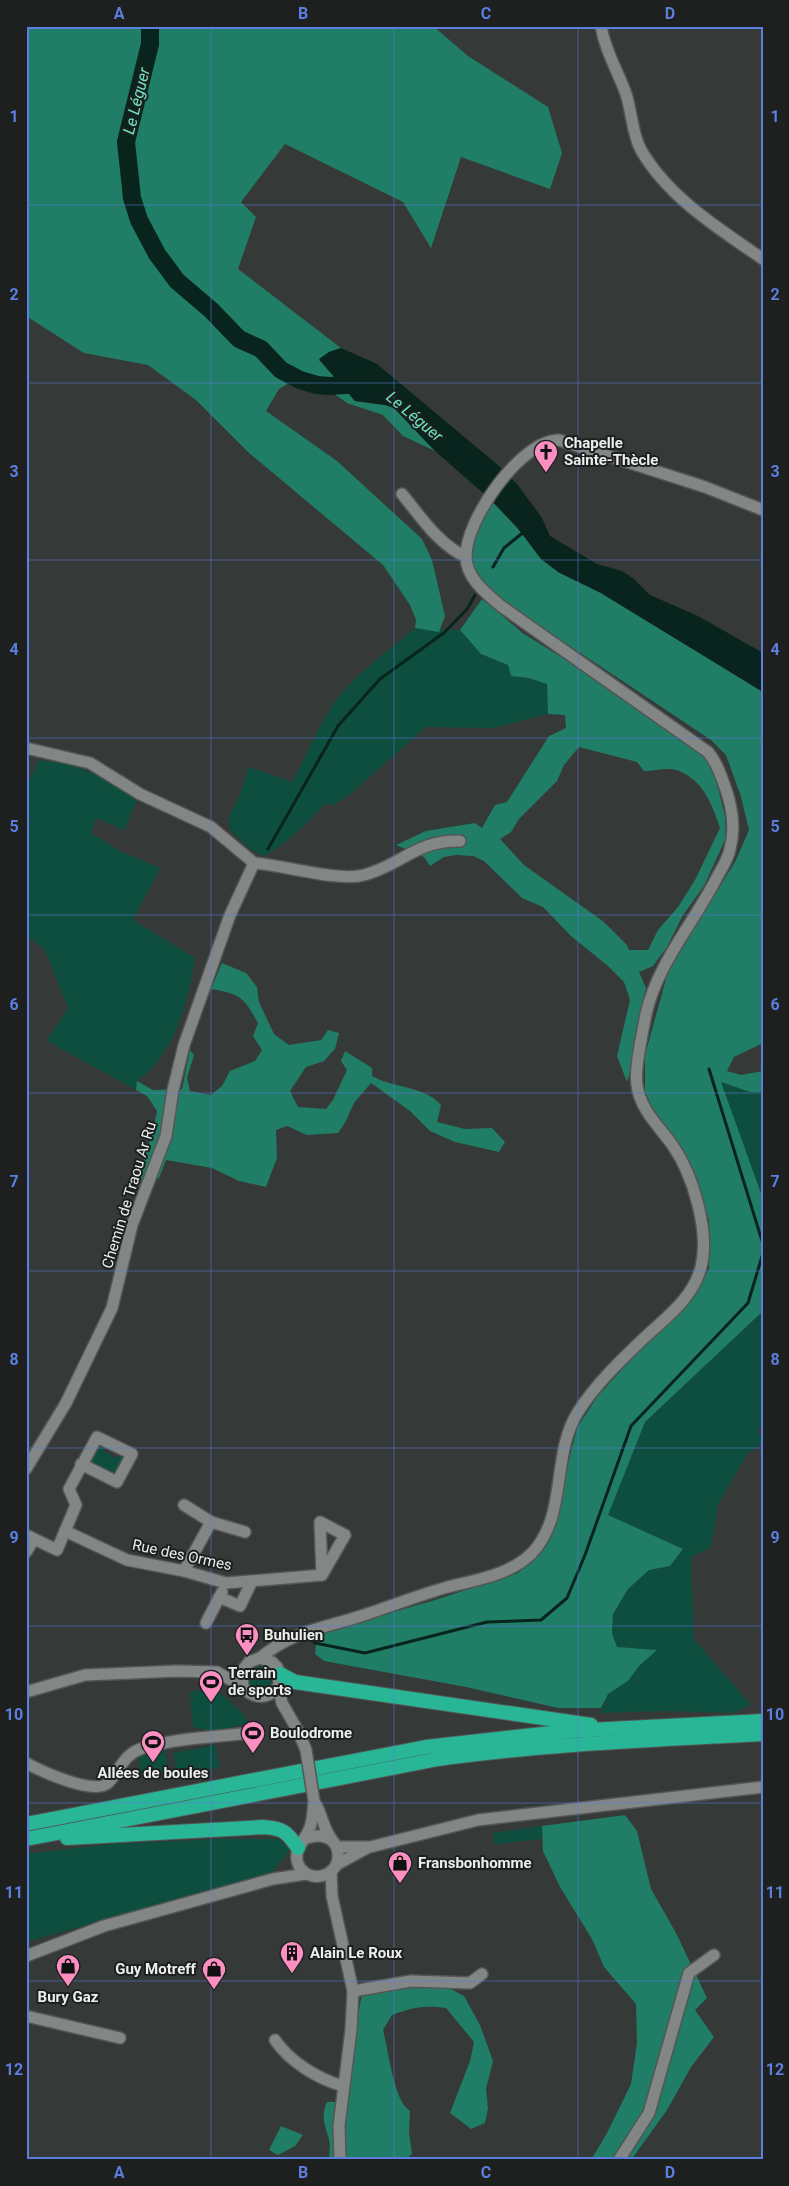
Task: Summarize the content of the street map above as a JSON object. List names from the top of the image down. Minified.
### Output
{"streets":{"street":["Chemin de Traou Ar Ru","Rue des Ormes"]},"water":["Le Léguer"],"places":{"church":["Chapelle Sainte-Thècle"],"bus stop":["Buhulien"],"sports":["Terrain de sports","Boulodrome","Allées de boules"],"shop":["Fransbonhomme","Bury Gaz","Guy Motreff"],"building":["Alain Le Roux"]},"grid":{"columns":["A","B","C","D"],"rows":["1","2","3","4","5","6","7","8","9","10","11","12"]}}
